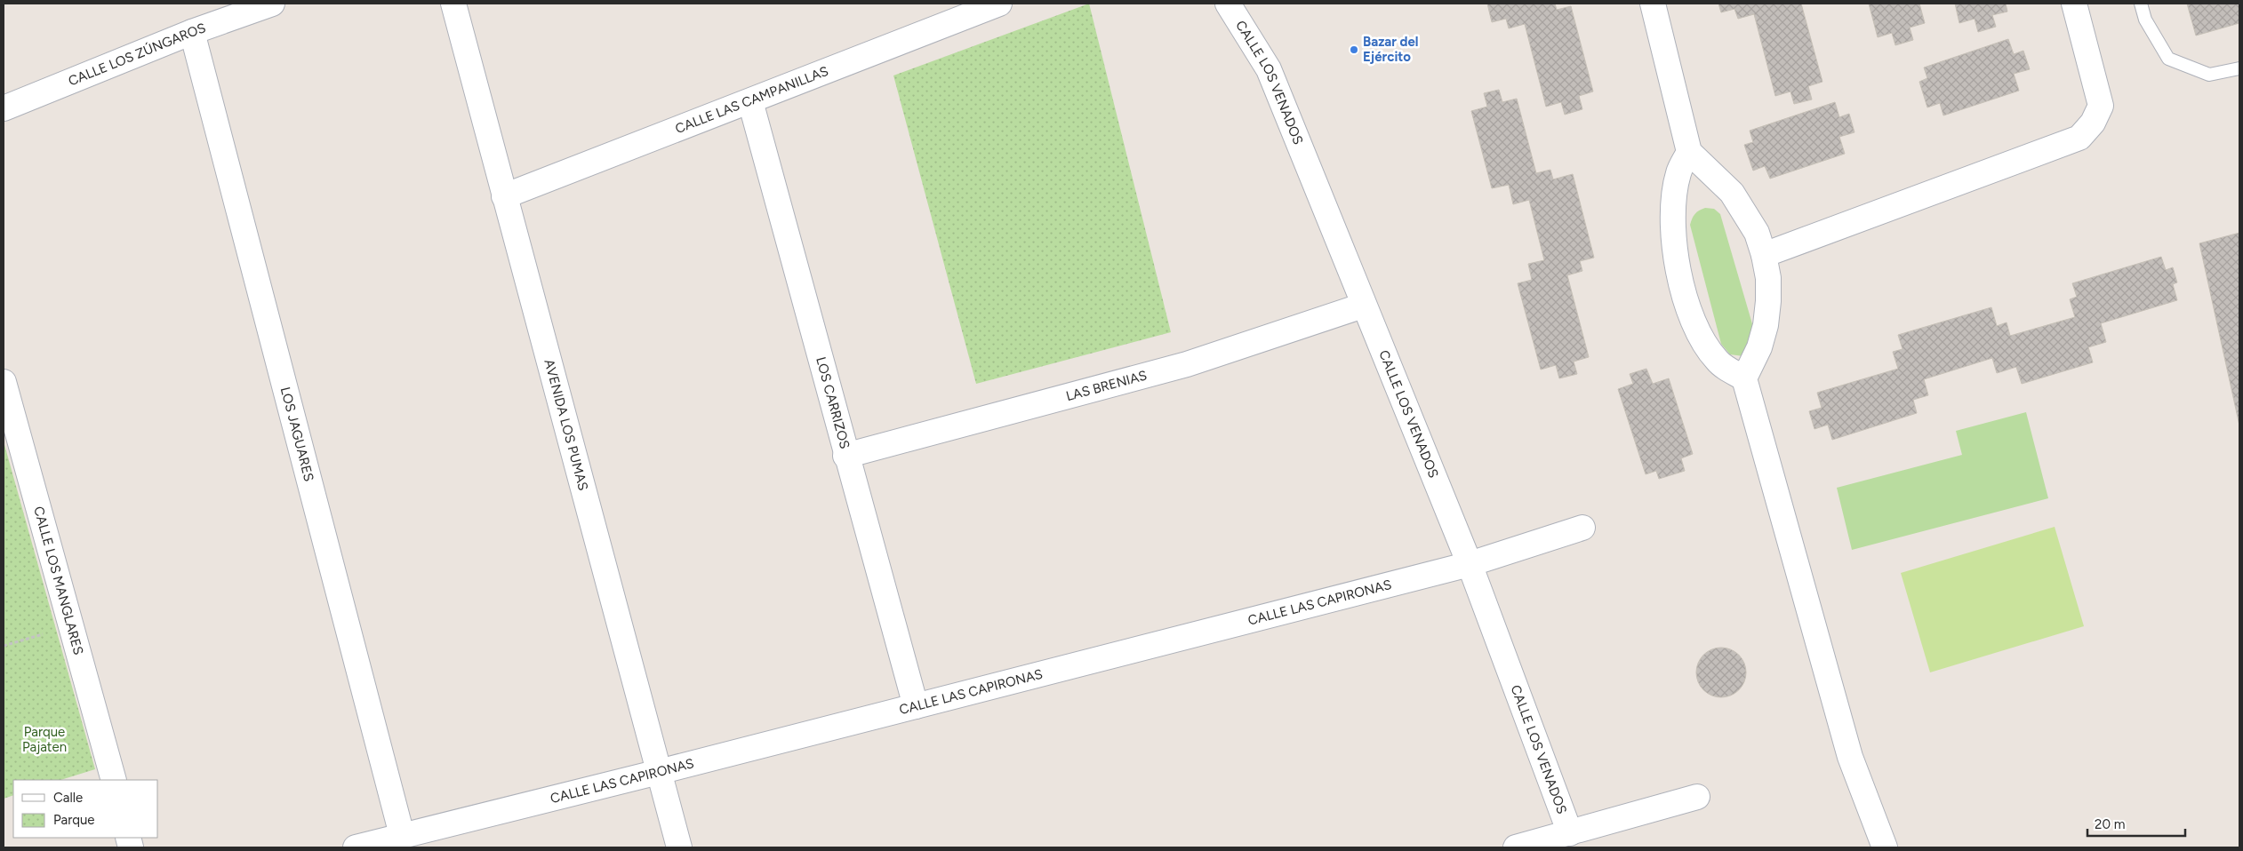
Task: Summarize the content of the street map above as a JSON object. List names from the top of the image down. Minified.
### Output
{"streets":{"street":["CALLE LOS ZÚNGAROS","CALLE LOS VENADOS","CALLE LAS CAMPANILLAS","LAS BRENIAS","LOS CARRIZOS","AVENIDA LOS PUMAS","LOS JAGUARES","CALLE LOS MANGLARES","CALLE LAS CAPIRONAS"]},"crossings":[["CALLE LOS ZÚNGAROS","LOS JAGUARES"],["CALLE LOS VENADOS","LAS BRENIAS"],["CALLE LOS VENADOS","CALLE LAS CAPIRONAS"],["CALLE LAS CAMPANILLAS","LOS CARRIZOS"],["CALLE LAS CAMPANILLAS","AVENIDA LOS PUMAS"],["LAS BRENIAS","LOS CARRIZOS"],["LOS CARRIZOS","CALLE LAS CAPIRONAS"],["AVENIDA LOS PUMAS","CALLE LAS CAPIRONAS"],["LOS JAGUARES","CALLE LAS CAPIRONAS"]],"parks":["Parque Pajaten"],"places":["Bazar del Ejército"],"legend":["Calle","Parque"],"scale_bar":"20 m"}
